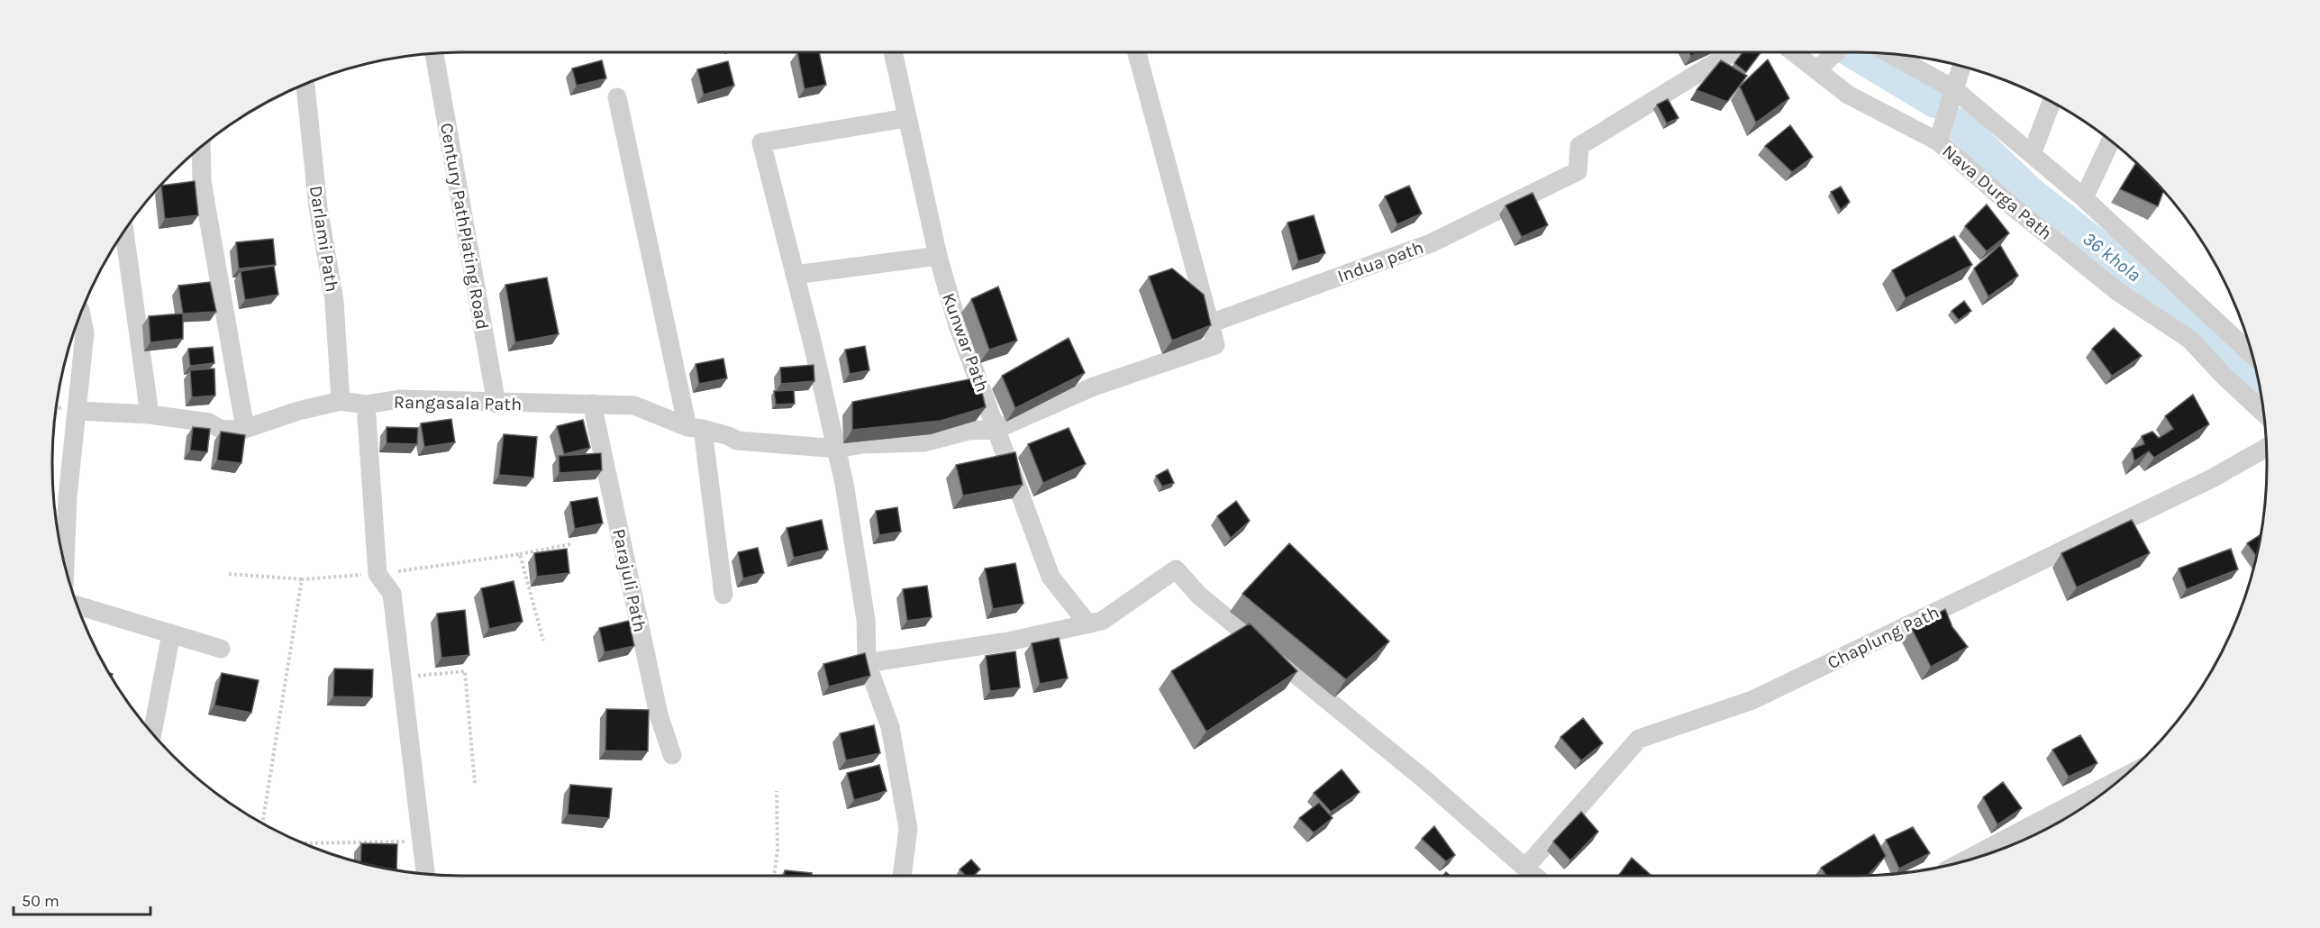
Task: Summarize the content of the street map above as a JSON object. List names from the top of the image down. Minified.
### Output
{"streets":{"street":["Nava Durga Path","Century PathPlating Road","Darlami Path","Indua path","Kunwar Path","Rangasala Path","Parajuli Path","Chaplung Path"]},"crossings":[["Century PathPlating Road","Rangasala Path"],["Darlami Path","Rangasala Path"],["Kunwar Path","Rangasala Path"],["Rangasala Path","Parajuli Path"]],"water":["36 khola"],"scale_bar":"50 m"}
